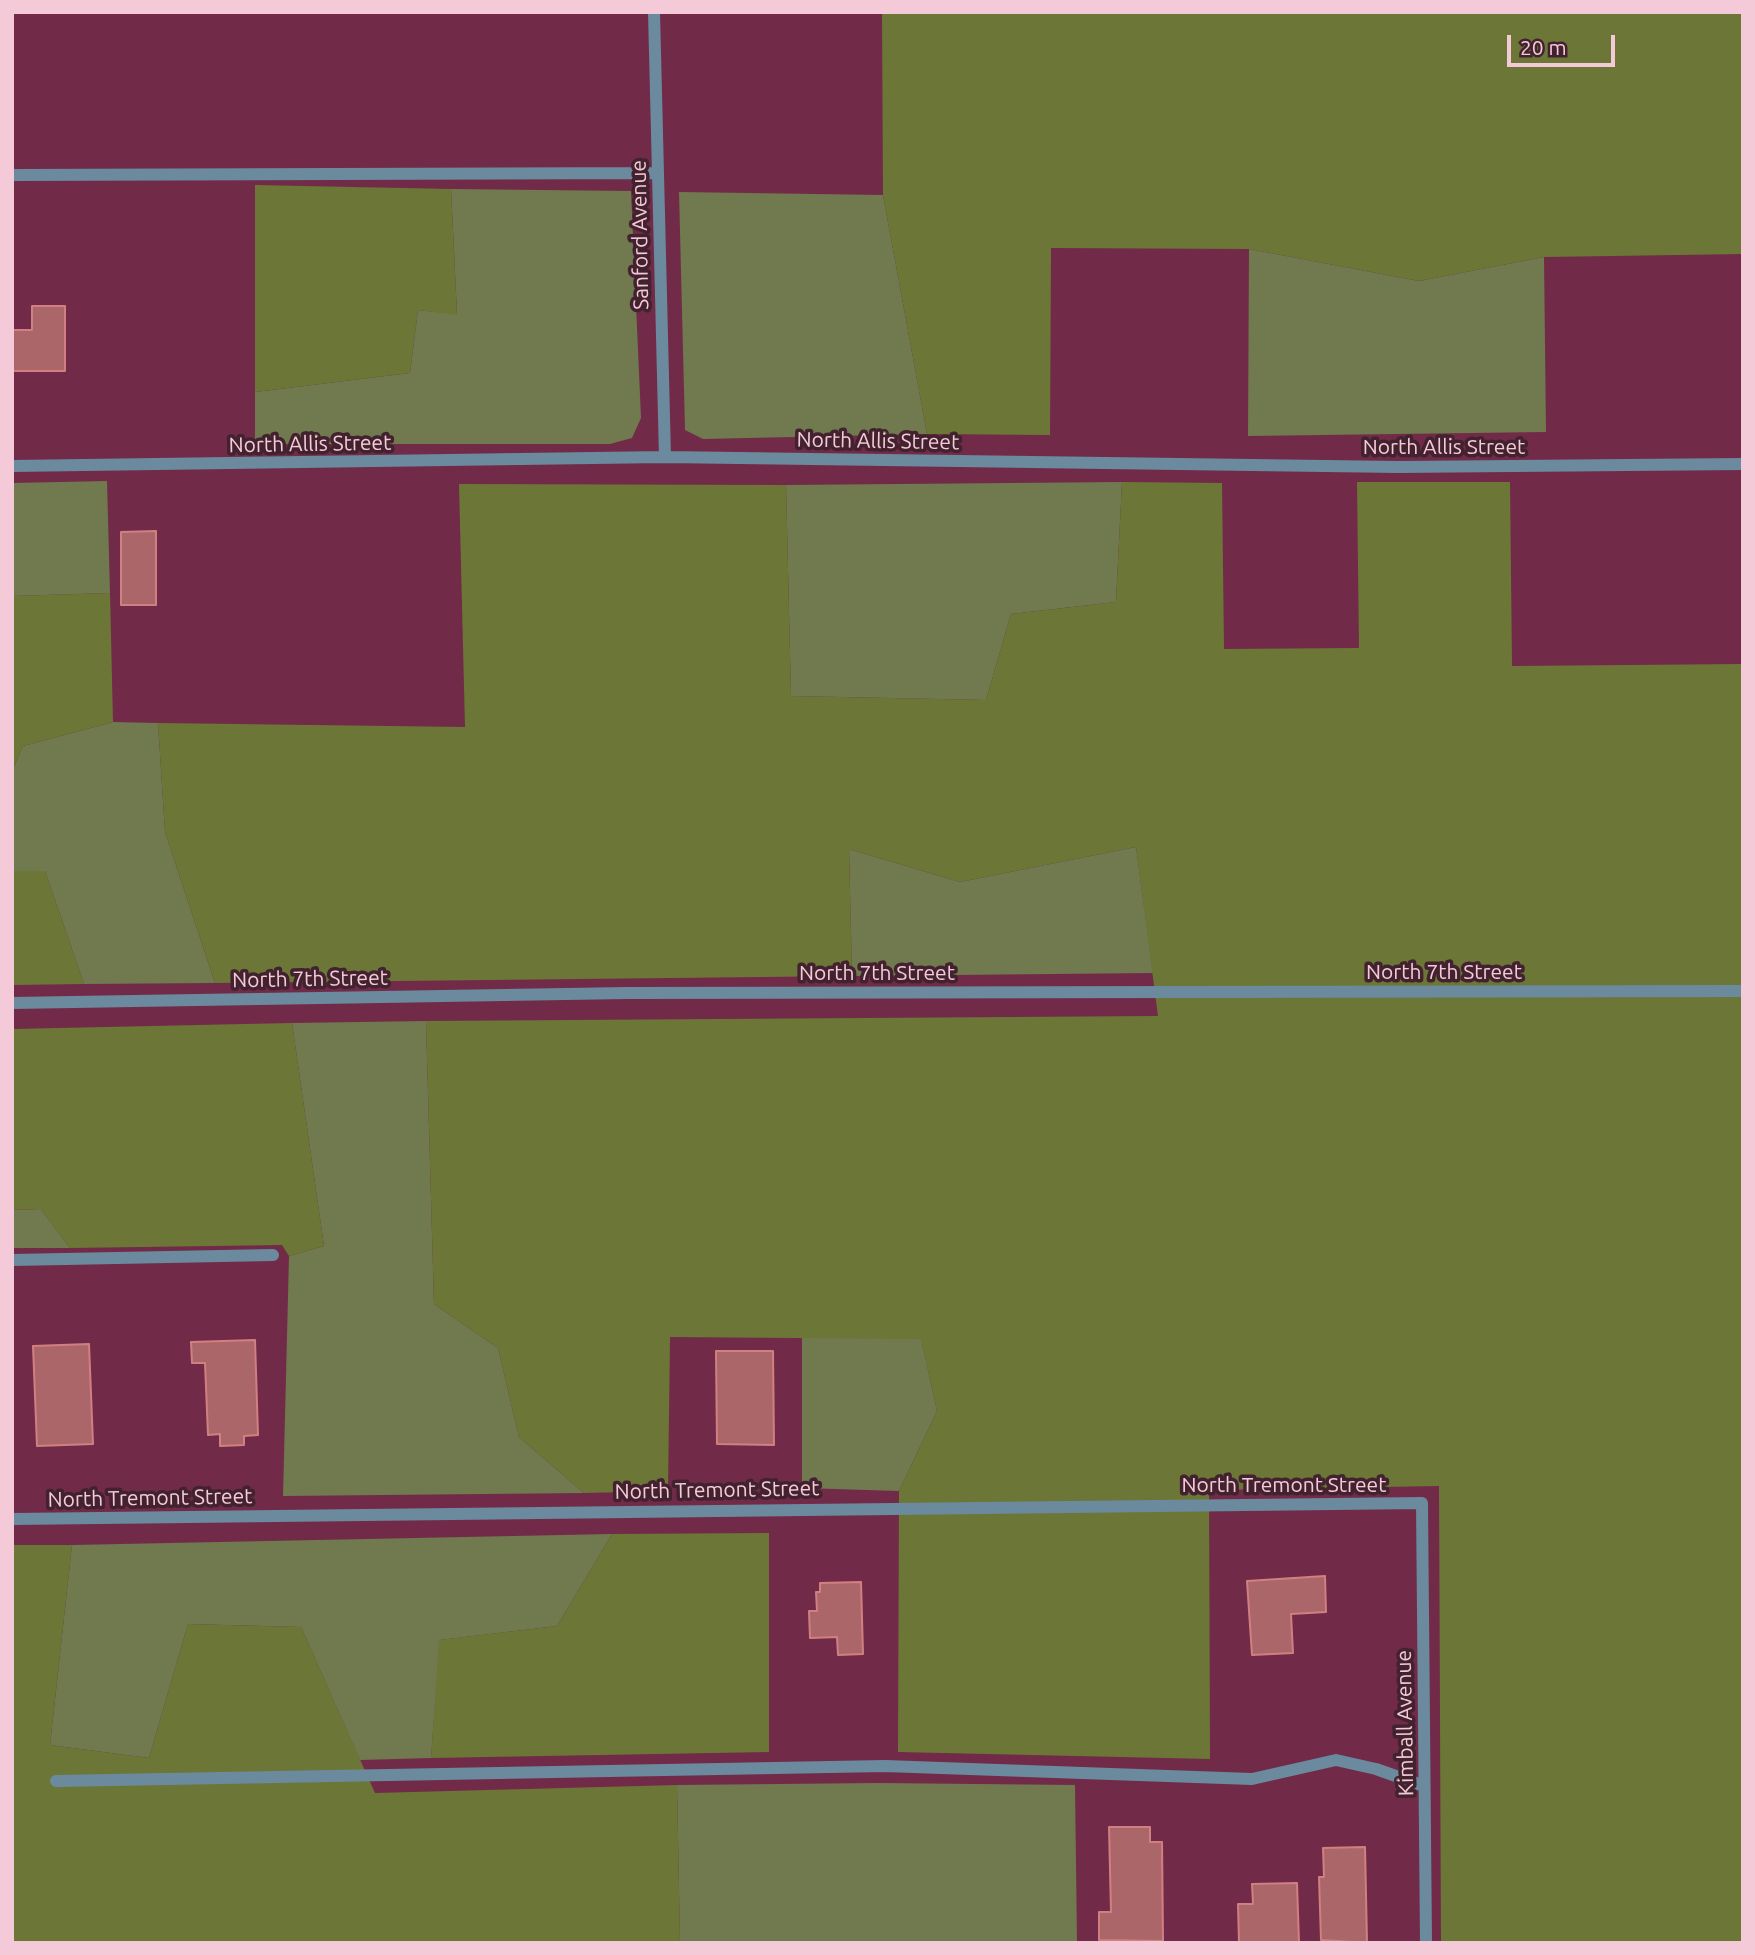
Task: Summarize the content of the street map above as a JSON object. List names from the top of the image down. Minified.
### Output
{"streets":{"street":["Sanford Avenue","North Allis Street","North 7th Street","North Tremont Street","Kimball Avenue"]},"crossings":[["Sanford Avenue","North Allis Street"],["North Tremont Street","Kimball Avenue"]],"scale_bar":"20 m"}
